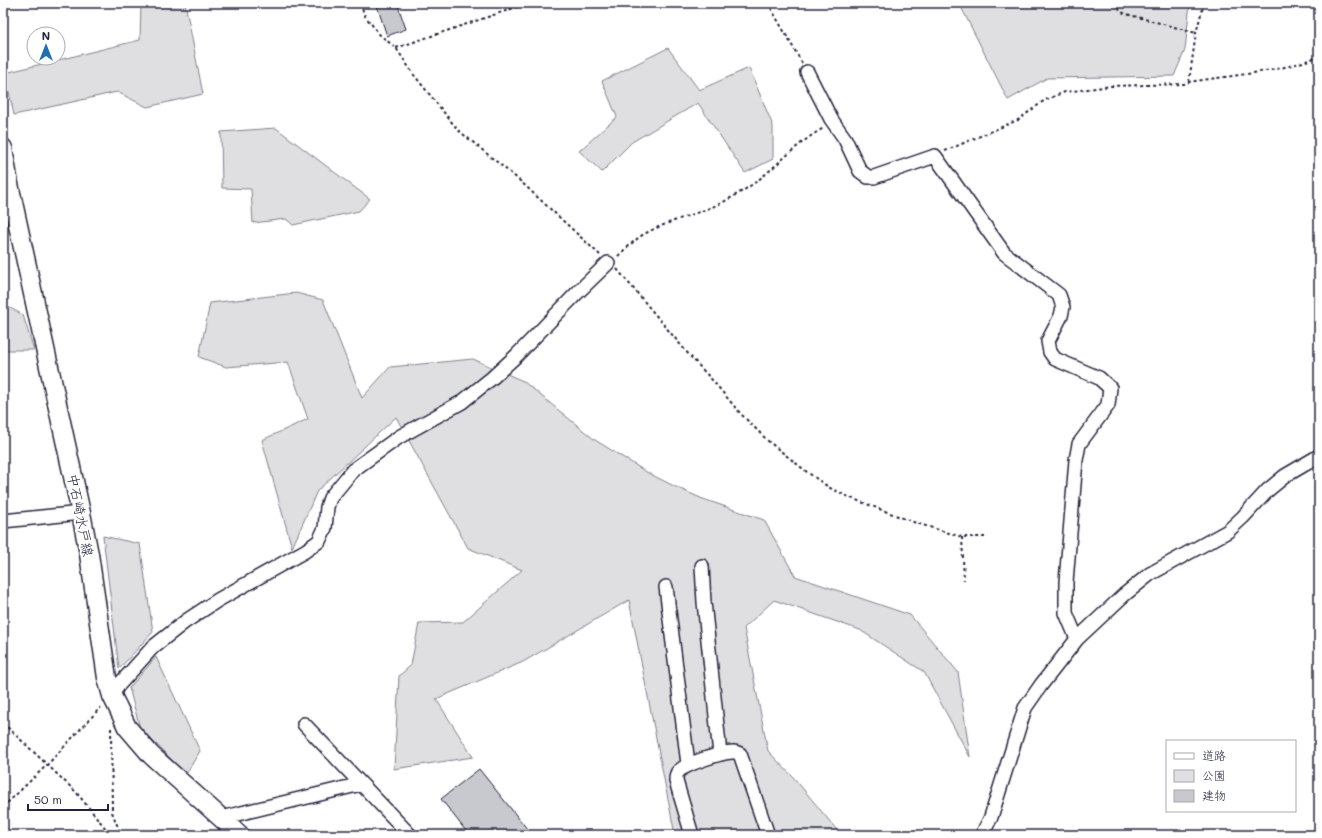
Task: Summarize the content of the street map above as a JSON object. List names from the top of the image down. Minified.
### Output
{"streets":{"main road":["中石崎水戸線"]},"legend":["道路","公園","建物"],"scale_bar":"50 m","north":"top"}
